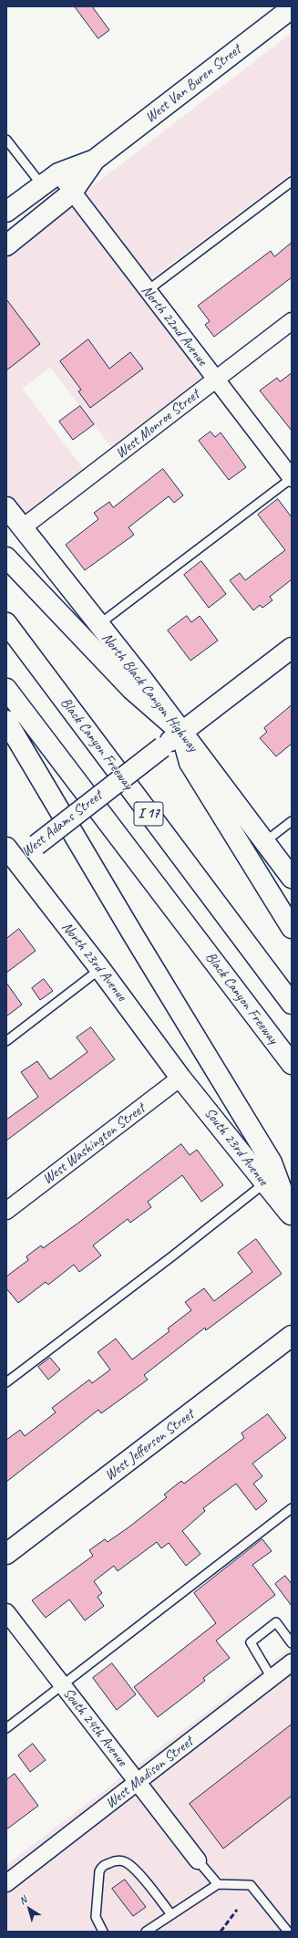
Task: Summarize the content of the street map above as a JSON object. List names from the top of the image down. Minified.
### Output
{"streets":{"main road":["West Van Buren Street","North Black Canyon Highway","Black Canyon Freeway","I 17","West Adams Street","North 23rd Avenue","South 23rd Avenue","West Jefferson Street"],"street":["North 22nd Avenue","West Monroe Street","West Washington Street","South 24th Avenue","West Madison Street"]},"crossings":[["West Van Buren Street","North 22nd Avenue"],["North 22nd Avenue","West Monroe Street"],["West Monroe Street","North Black Canyon Highway"],["North Black Canyon Highway","West Adams Street"],["West Adams Street","North 23rd Avenue"],["North 23rd Avenue","West Washington Street"],["North 23rd Avenue","South 23rd Avenue"],["West Washington Street","South 23rd Avenue"],["South 24th Avenue","West Madison Street"]],"north":"top left"}
